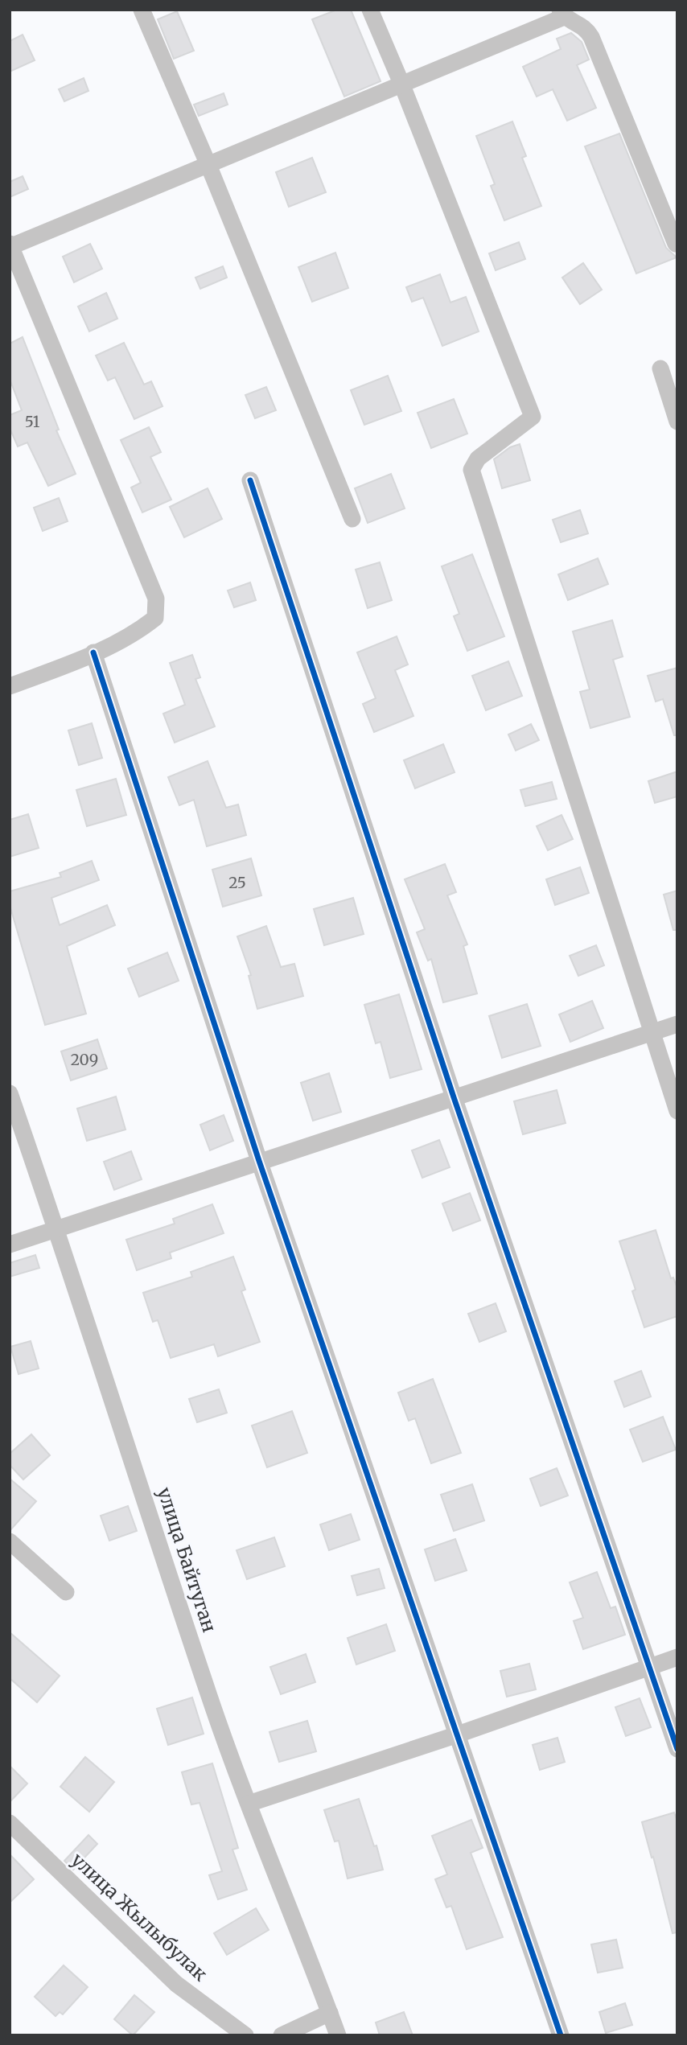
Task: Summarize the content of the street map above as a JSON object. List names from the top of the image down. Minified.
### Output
{"streets":{"street":["улица Байтуган","улица Жылыбулак"]},"house_numbers":["51","25","209"]}
